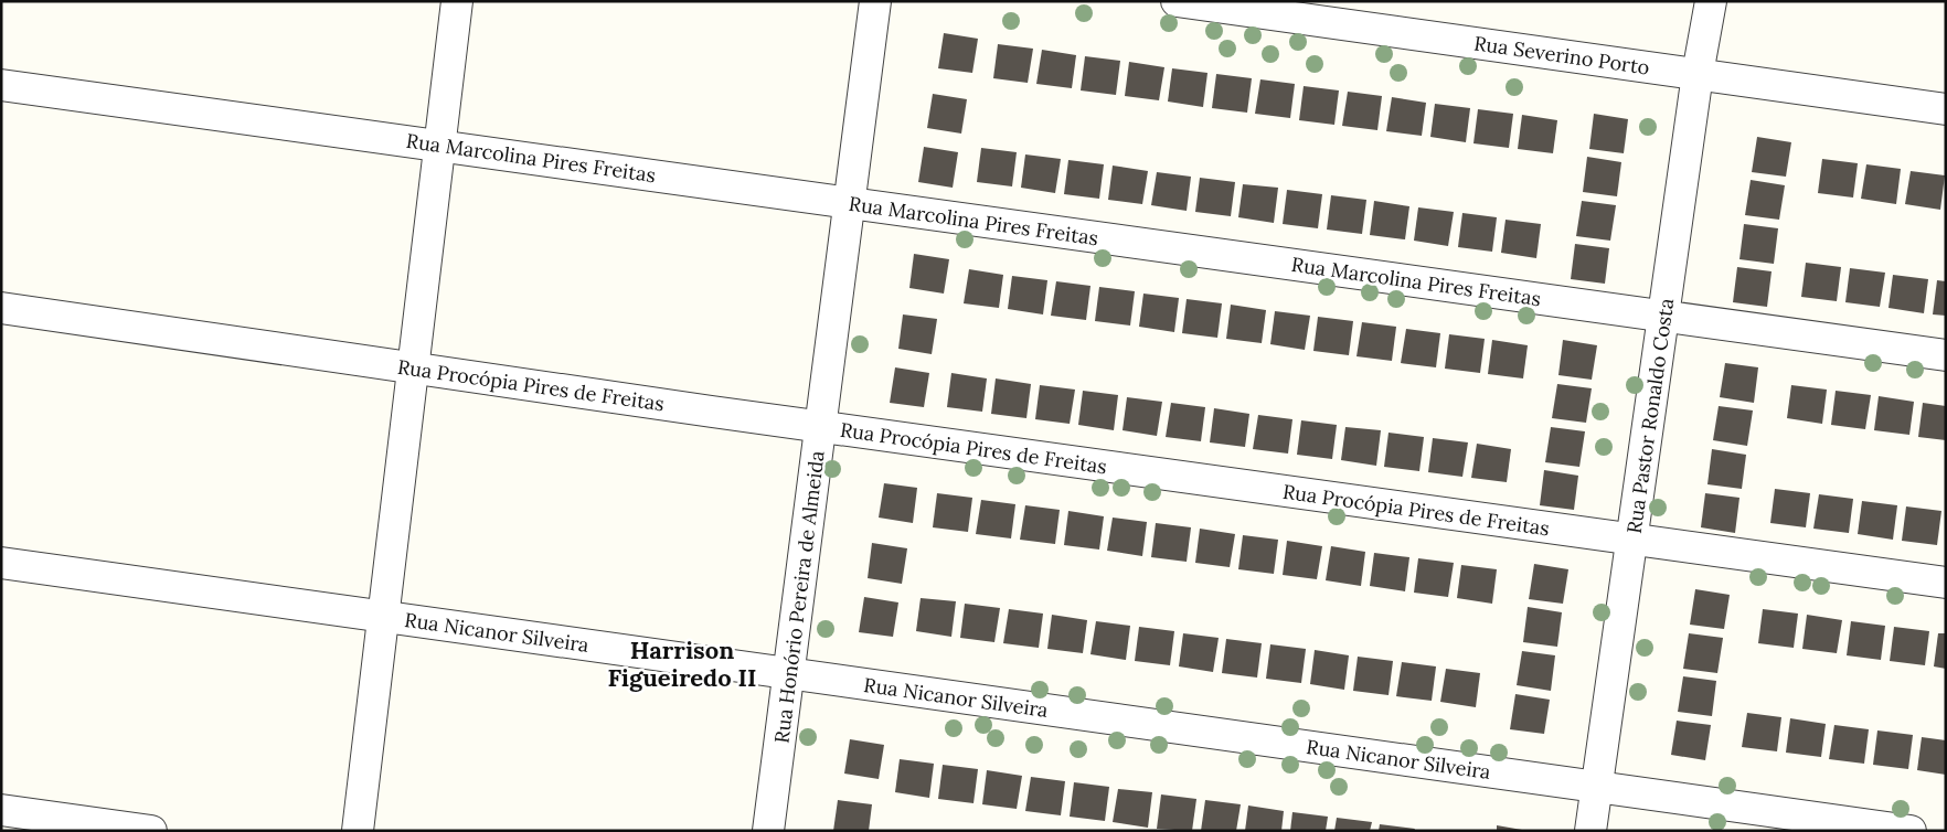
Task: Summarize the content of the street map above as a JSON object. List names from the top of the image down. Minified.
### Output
{"streets":{"street":["Rua Severino Porto","Rua Marcolina Pires Freitas","Rua Procópia Pires de Freitas","Rua Pastor Ronaldo Costa","Rua Honório Pereira de Almeida","Rua Nicanor Silveira"]},"crossings":[["Rua Severino Porto","Rua Pastor Ronaldo Costa"],["Rua Marcolina Pires Freitas","Rua Pastor Ronaldo Costa"],["Rua Marcolina Pires Freitas","Rua Honório Pereira de Almeida"],["Rua Procópia Pires de Freitas","Rua Pastor Ronaldo Costa"],["Rua Procópia Pires de Freitas","Rua Honório Pereira de Almeida"],["Rua Pastor Ronaldo Costa","Rua Nicanor Silveira"],["Rua Honório Pereira de Almeida","Rua Nicanor Silveira"]],"districts":["Harrison Figueiredo II"]}
